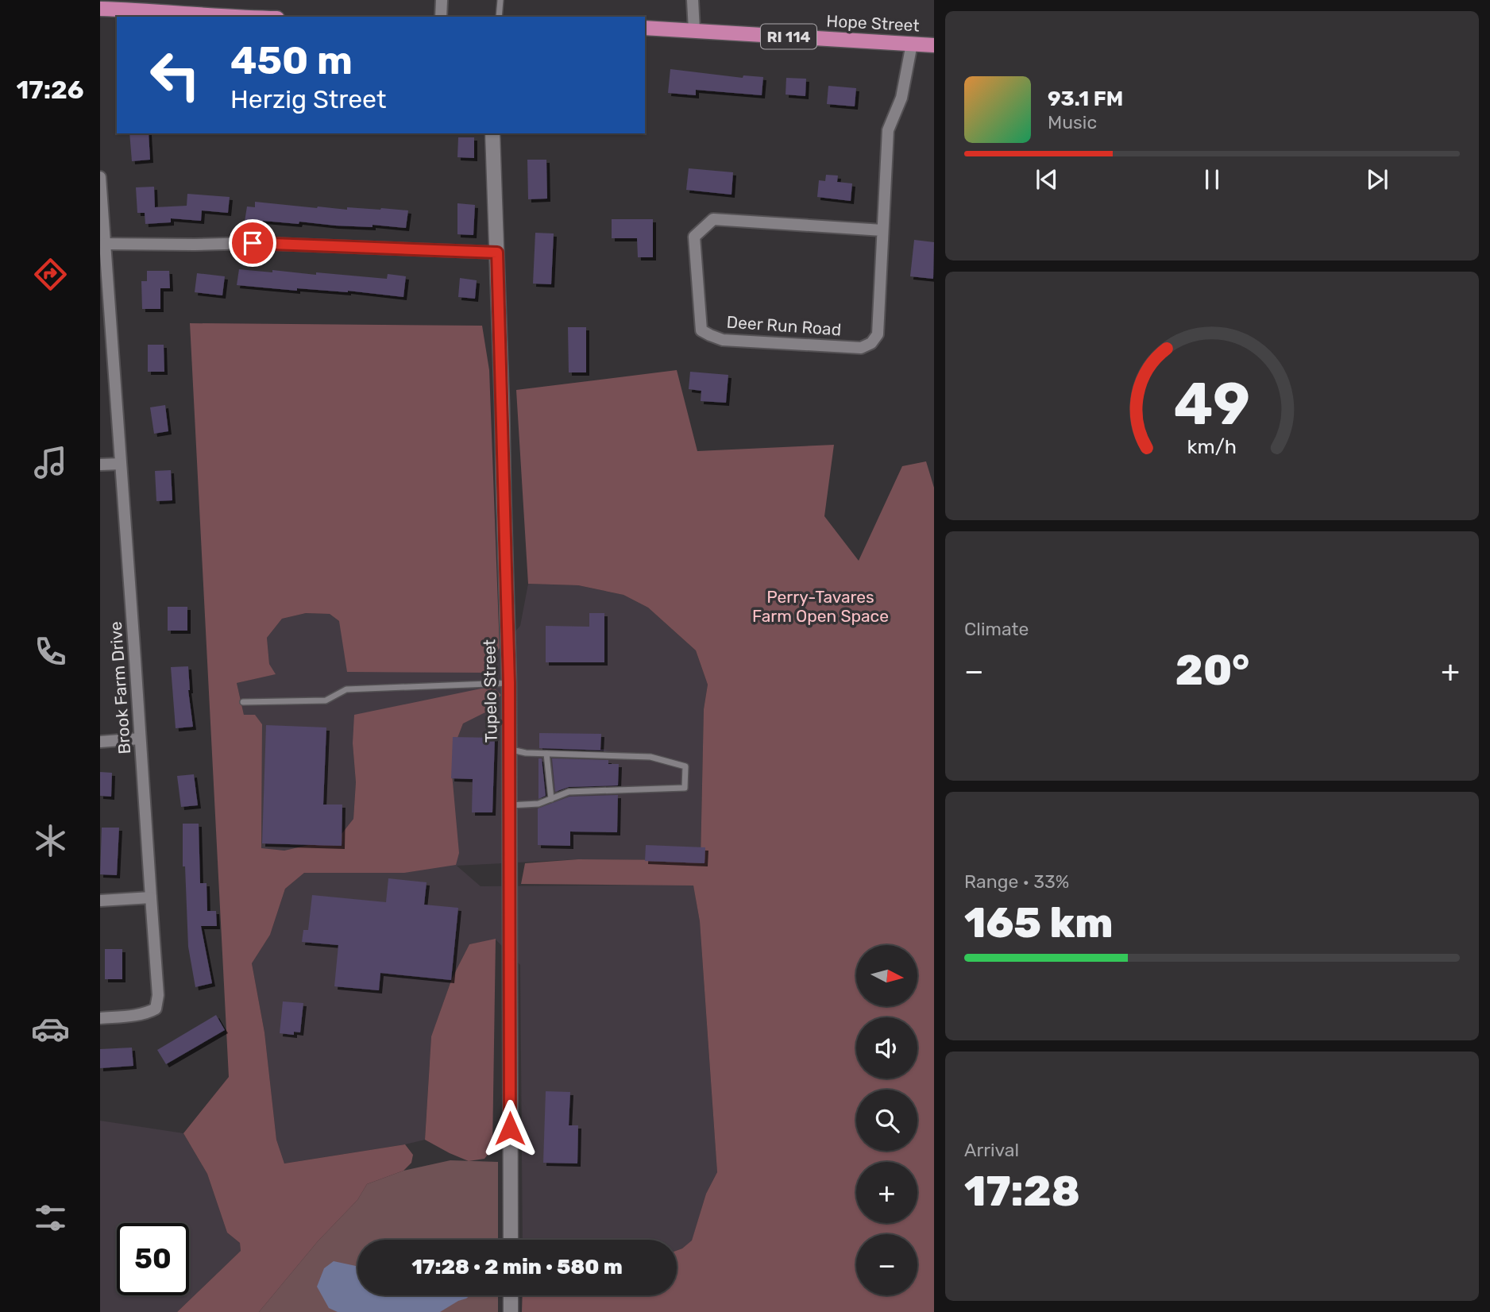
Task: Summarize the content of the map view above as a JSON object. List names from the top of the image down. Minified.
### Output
{"streets":{"main road":["Hope Street","RI 114","Tupelo Street"],"street":["Deer Run Road","Brook Farm Drive"]},"crossings":[["Hope Street","Deer Run Road"]],"parks":["Perry-Tavares Farm Open Space"],"north":"right","page":{"tabs":"17:26","turn":["450 m","Herzig Street"],"song":["93.1 FM","Music"],"tile":["Climate",["Range · 33%","165 km"],["Arrival","17:28"]],"heat":["−","20°","+"],"map_buttons":["+","−"],"limit":"50","trip":"17:28 · 2 min · 580 m","gauge":["49","km/h"]}}
